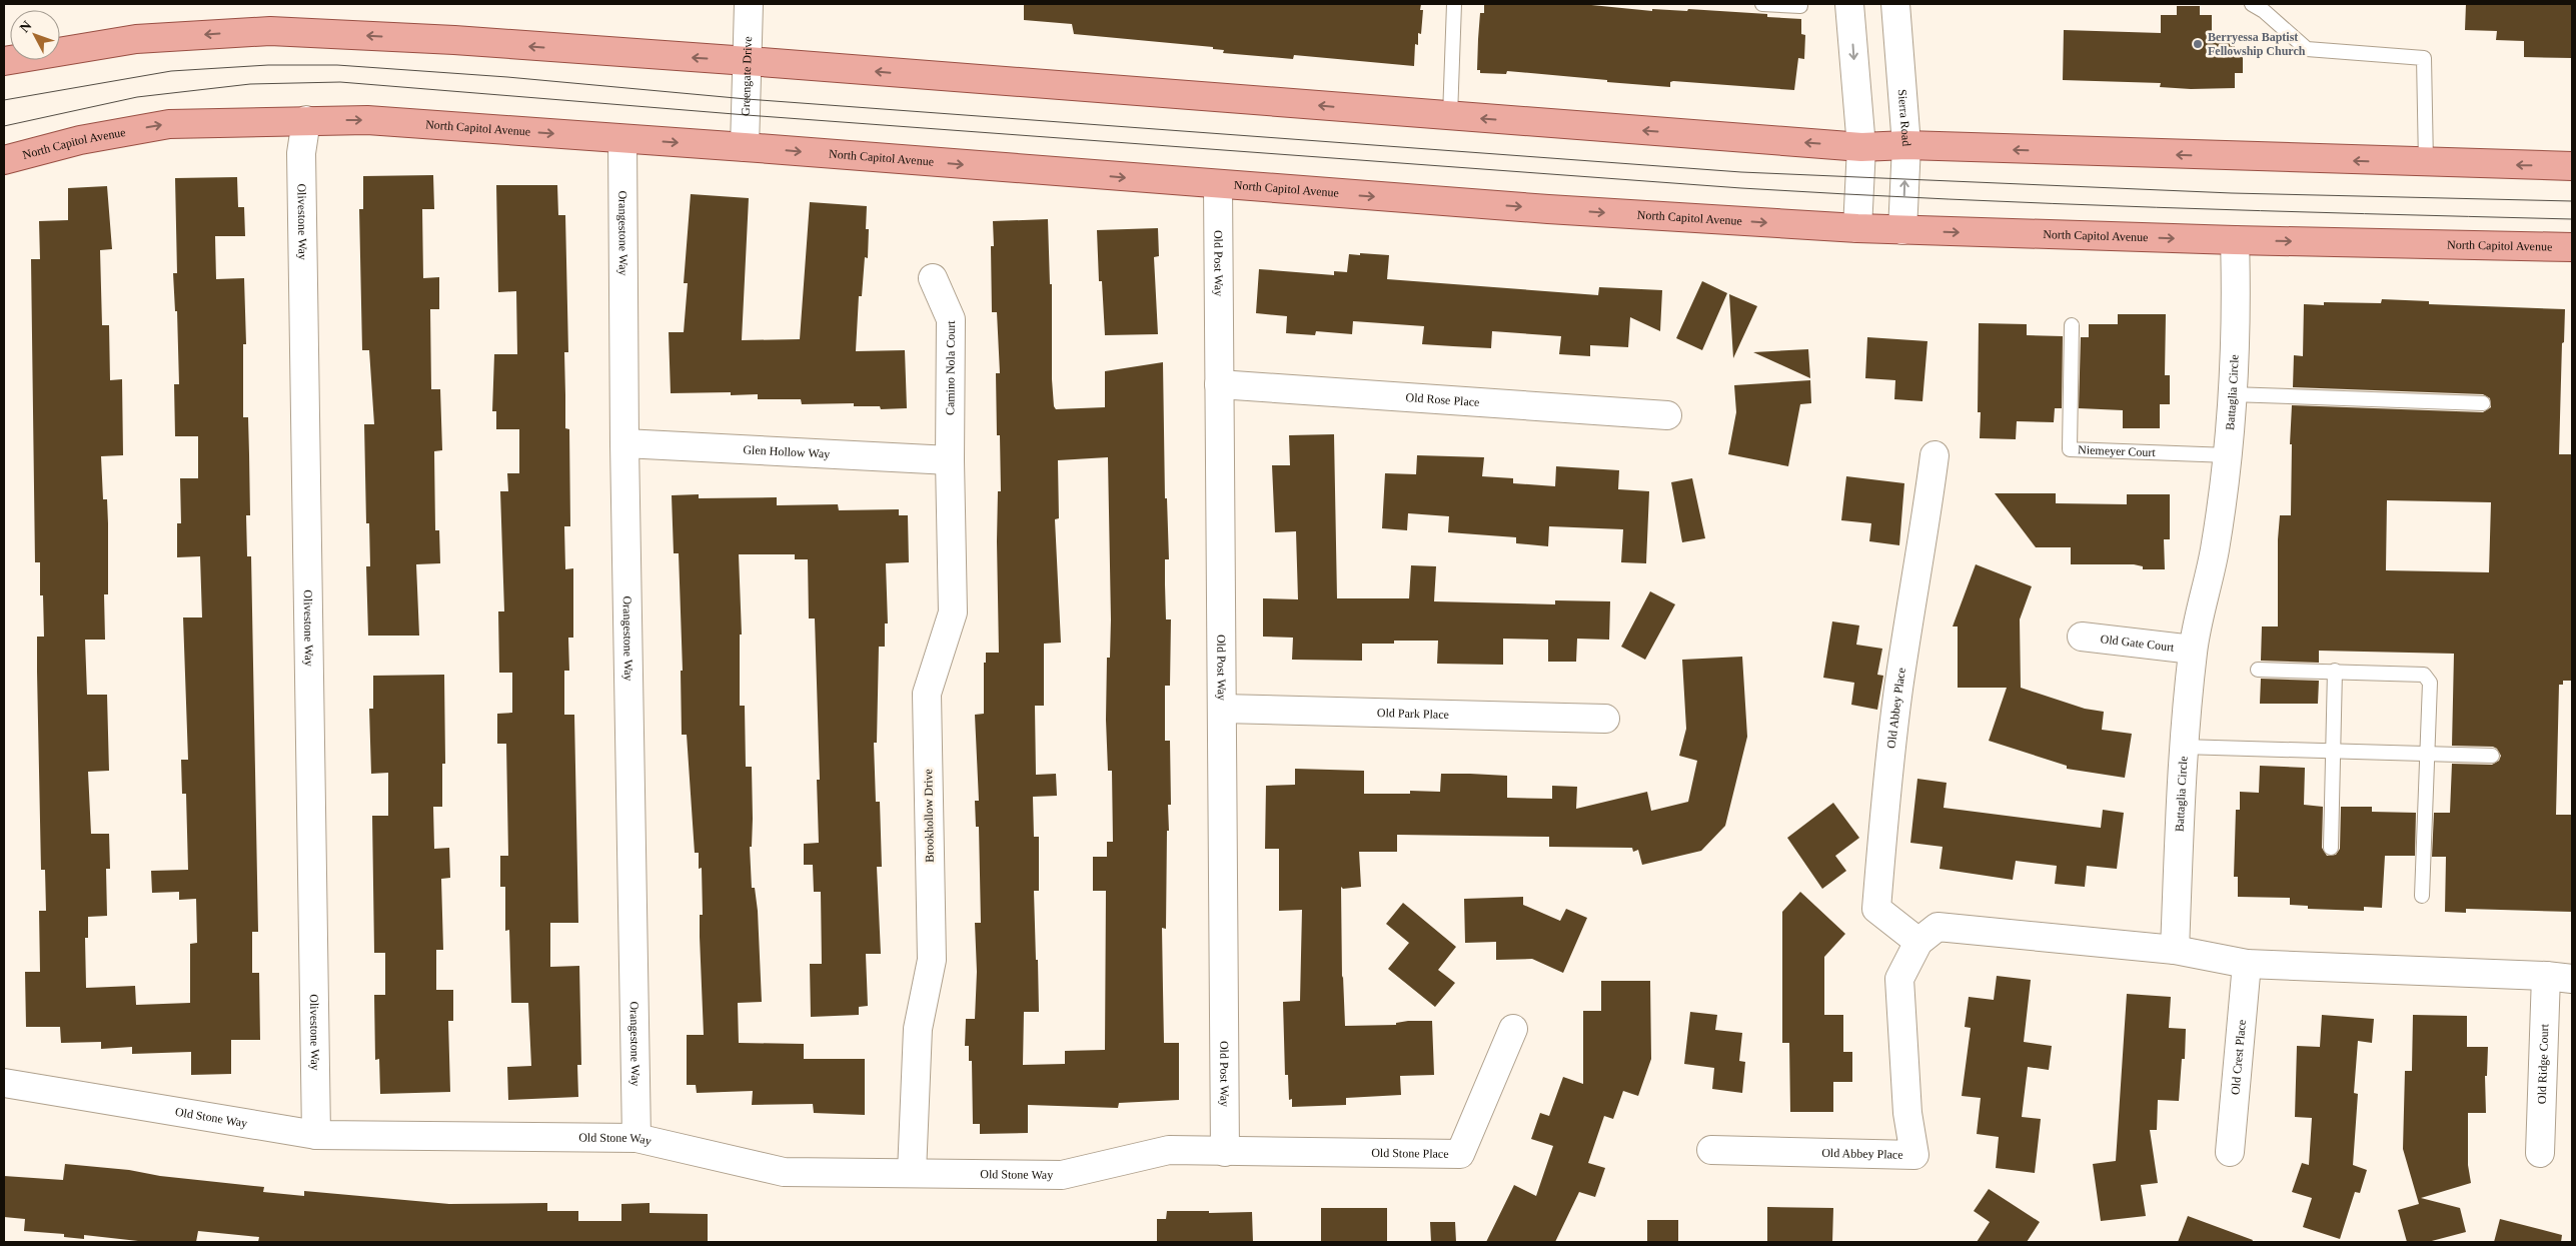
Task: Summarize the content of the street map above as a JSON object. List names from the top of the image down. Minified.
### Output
{"streets":{"main road":["North Capitol Avenue"],"street":["Greengate Drive","Sierra Road","Olivestone Way","Orangestone Way","Old Post Way","Camino Nola Court","Battaglia Circle","Old Rose Place","Glen Hollow Way","Old Gate Court","Old Abbey Place","Old Park Place","Brookhollow Drive","Old Crest Place","Old Ridge Court","Old Stone Way","Old Stone Place"],"lane":["Niemeyer Court"]},"crossings":[["Greengate Drive","North Capitol Avenue"],["Sierra Road","North Capitol Avenue"],["North Capitol Avenue","Olivestone Way"],["North Capitol Avenue","Orangestone Way"],["North Capitol Avenue","Old Post Way"],["North Capitol Avenue","Battaglia Circle"],["Olivestone Way","Old Stone Way"],["Orangestone Way","Glen Hollow Way"],["Orangestone Way","Old Stone Way"],["Old Post Way","Old Rose Place"],["Old Post Way","Old Park Place"],["Old Post Way","Old Stone Way"],["Old Post Way","Old Stone Place"],["Camino Nola Court","Glen Hollow Way"],["Camino Nola Court","Brookhollow Drive"],["Battaglia Circle","Niemeyer Court"],["Battaglia Circle","Old Gate Court"],["Battaglia Circle","Old Abbey Place"],["Glen Hollow Way","Brookhollow Drive"],["Brookhollow Drive","Old Stone Way"],["Old Stone Way","Old Stone Place"]],"places":["Berryessa Baptist Fellowship Church"],"north":"top left"}
